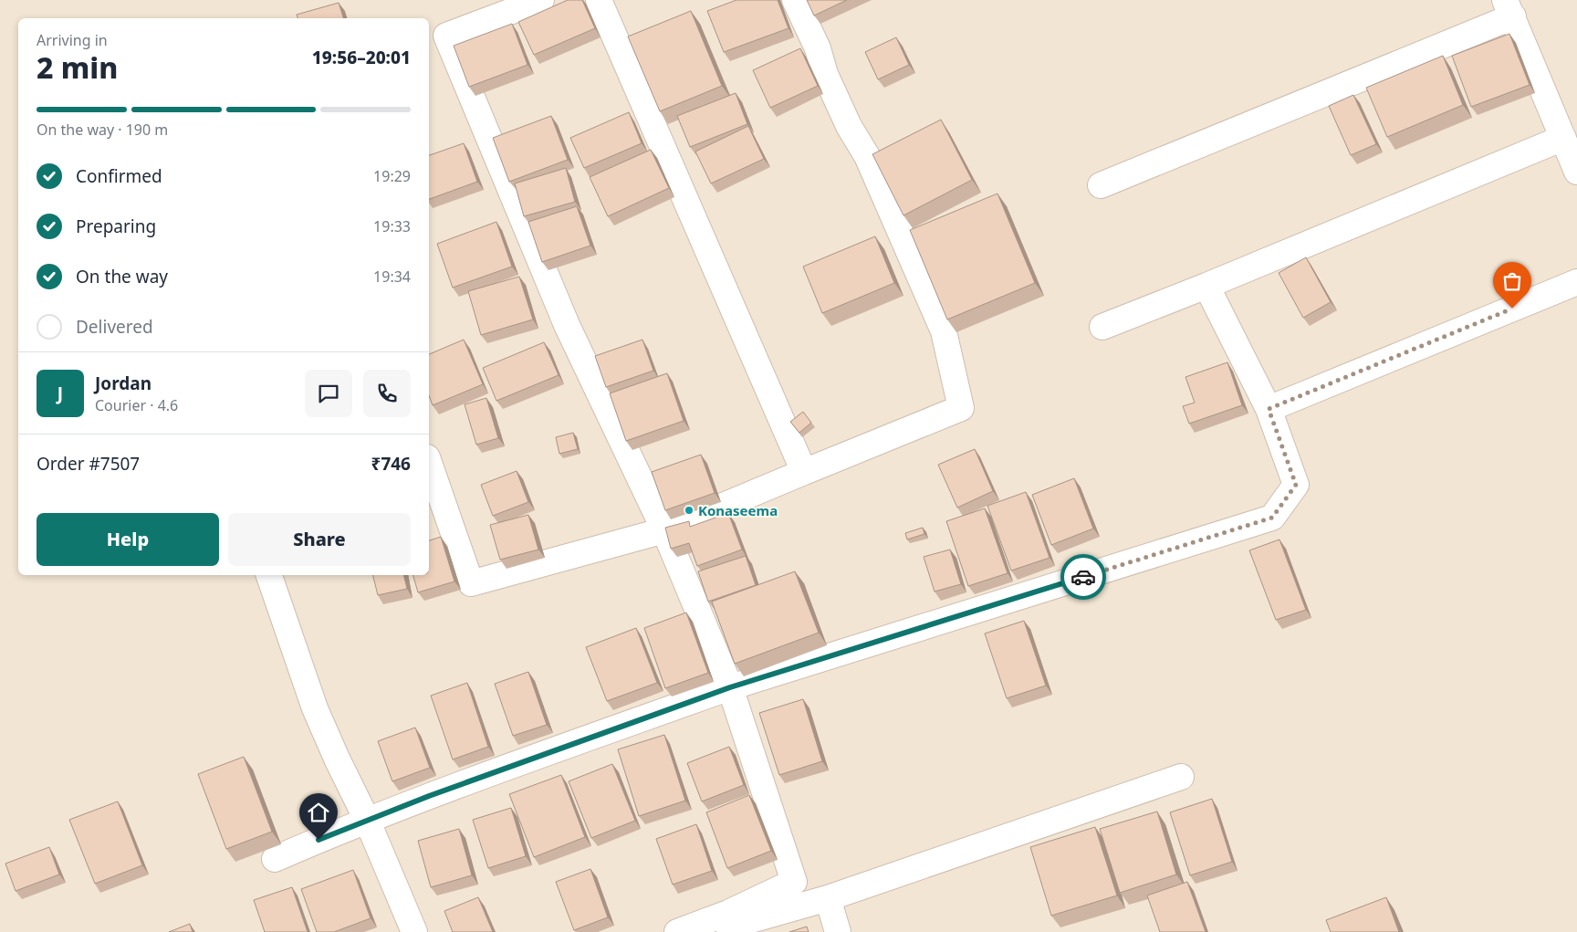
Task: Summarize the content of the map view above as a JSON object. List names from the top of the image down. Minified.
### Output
{"places":["Konaseema"],"page":{"heading":["2 min","Arriving in","19:56–20:01"],"panel":["Jordan","Courier · 4.6","Order #7507","₹746"],"bar":"On the way · 190 m","list":[["Confirmed","19:29"],["Preparing","19:33"],["On the way","19:34"],"Delivered"],"round":"J","buttons":["Help","Share"]}}
